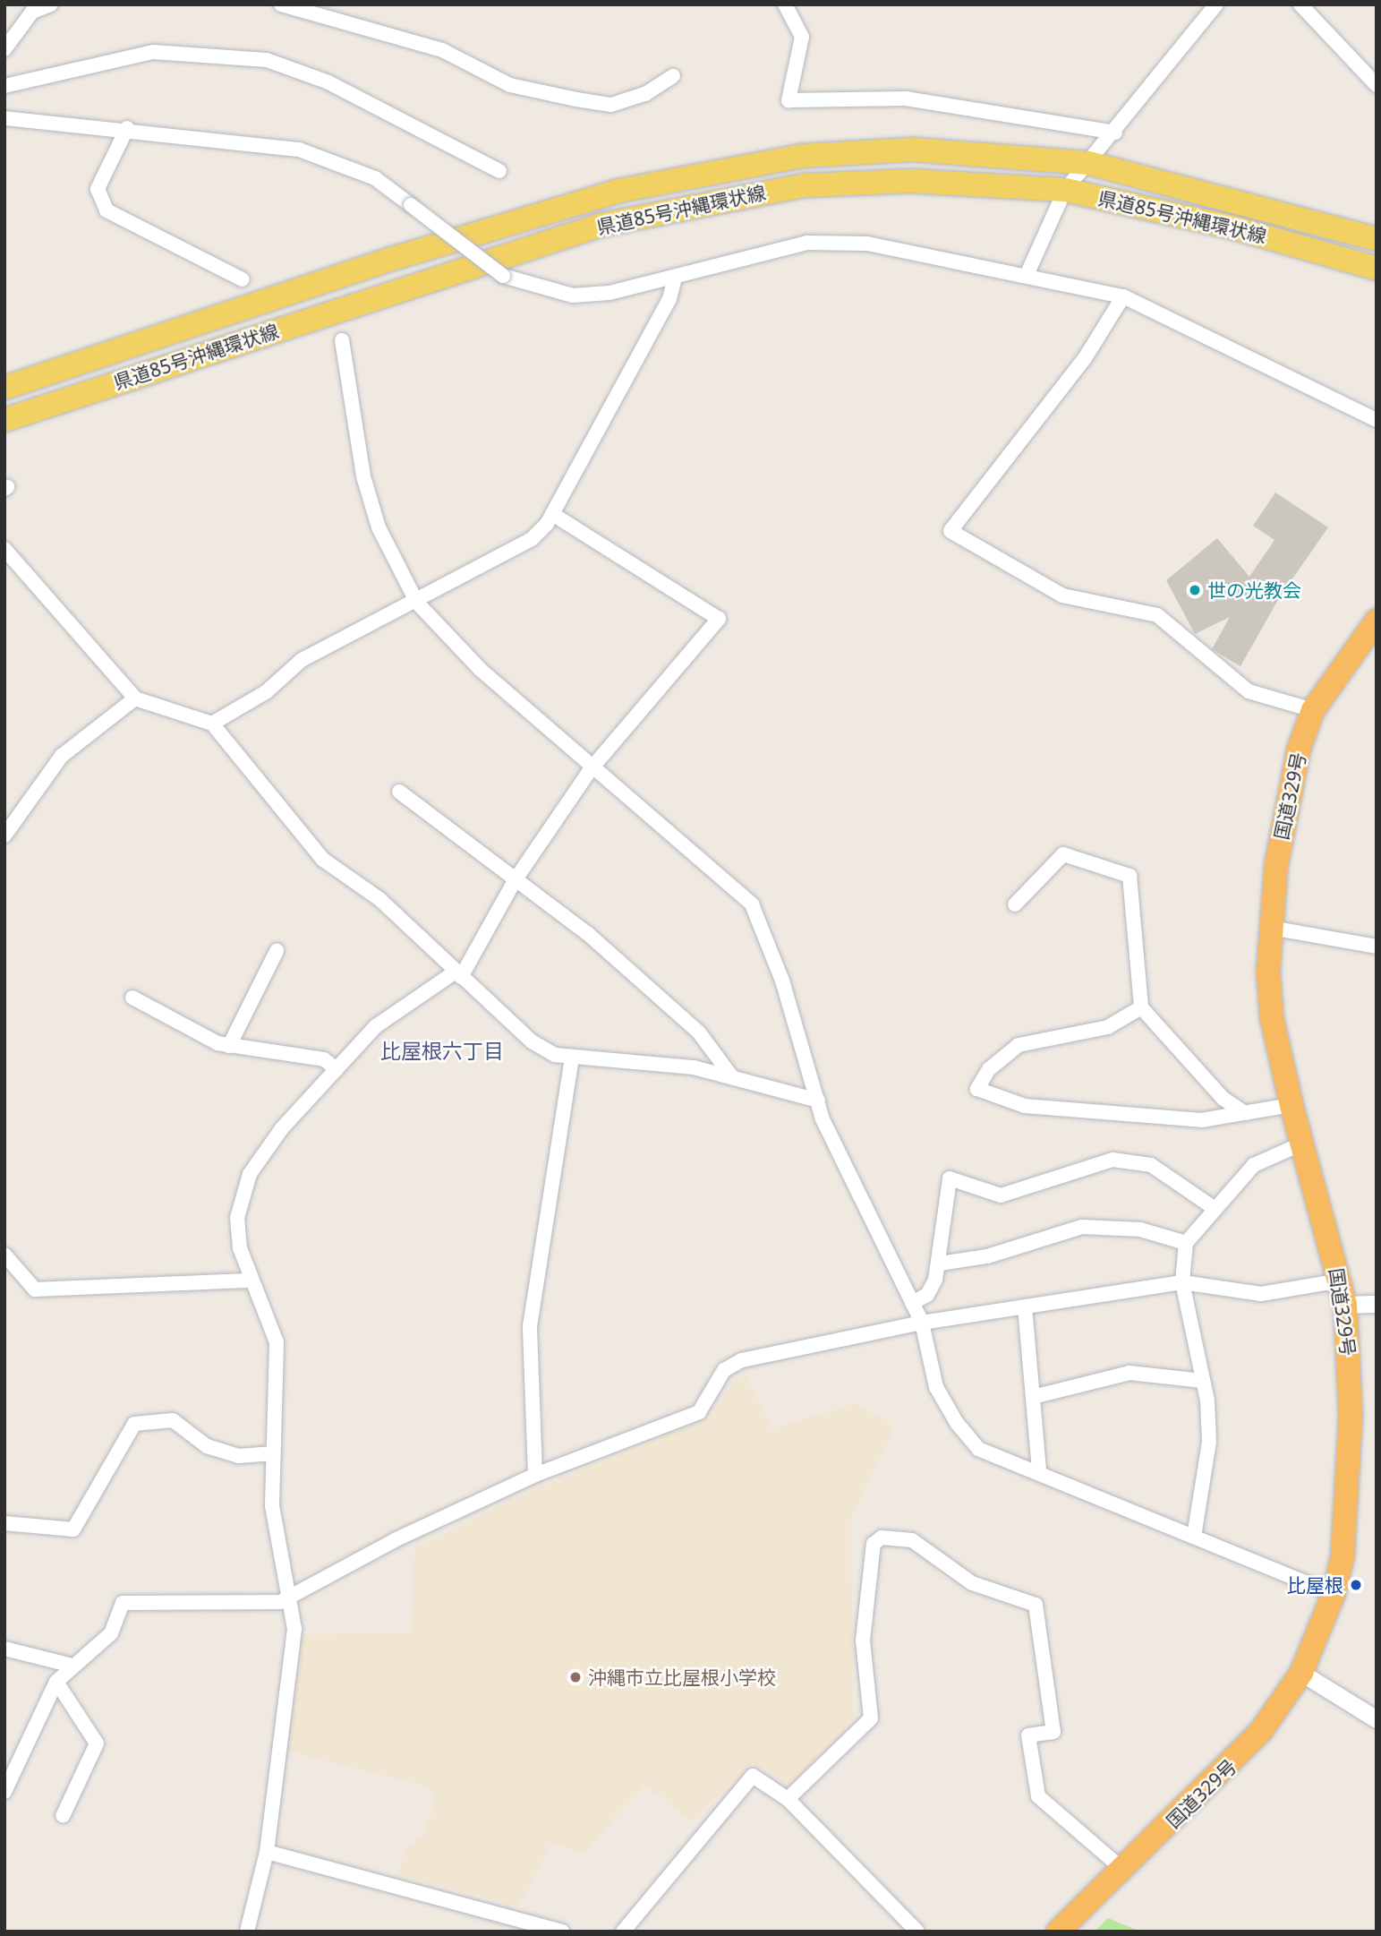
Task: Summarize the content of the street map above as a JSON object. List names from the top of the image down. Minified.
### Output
{"streets":{"highway":["国道329号"],"main road":["県道85号沖縄環状線"]},"districts":["比屋根六丁目"],"places":["世の光教会","比屋根","沖縄市立比屋根小学校"]}
